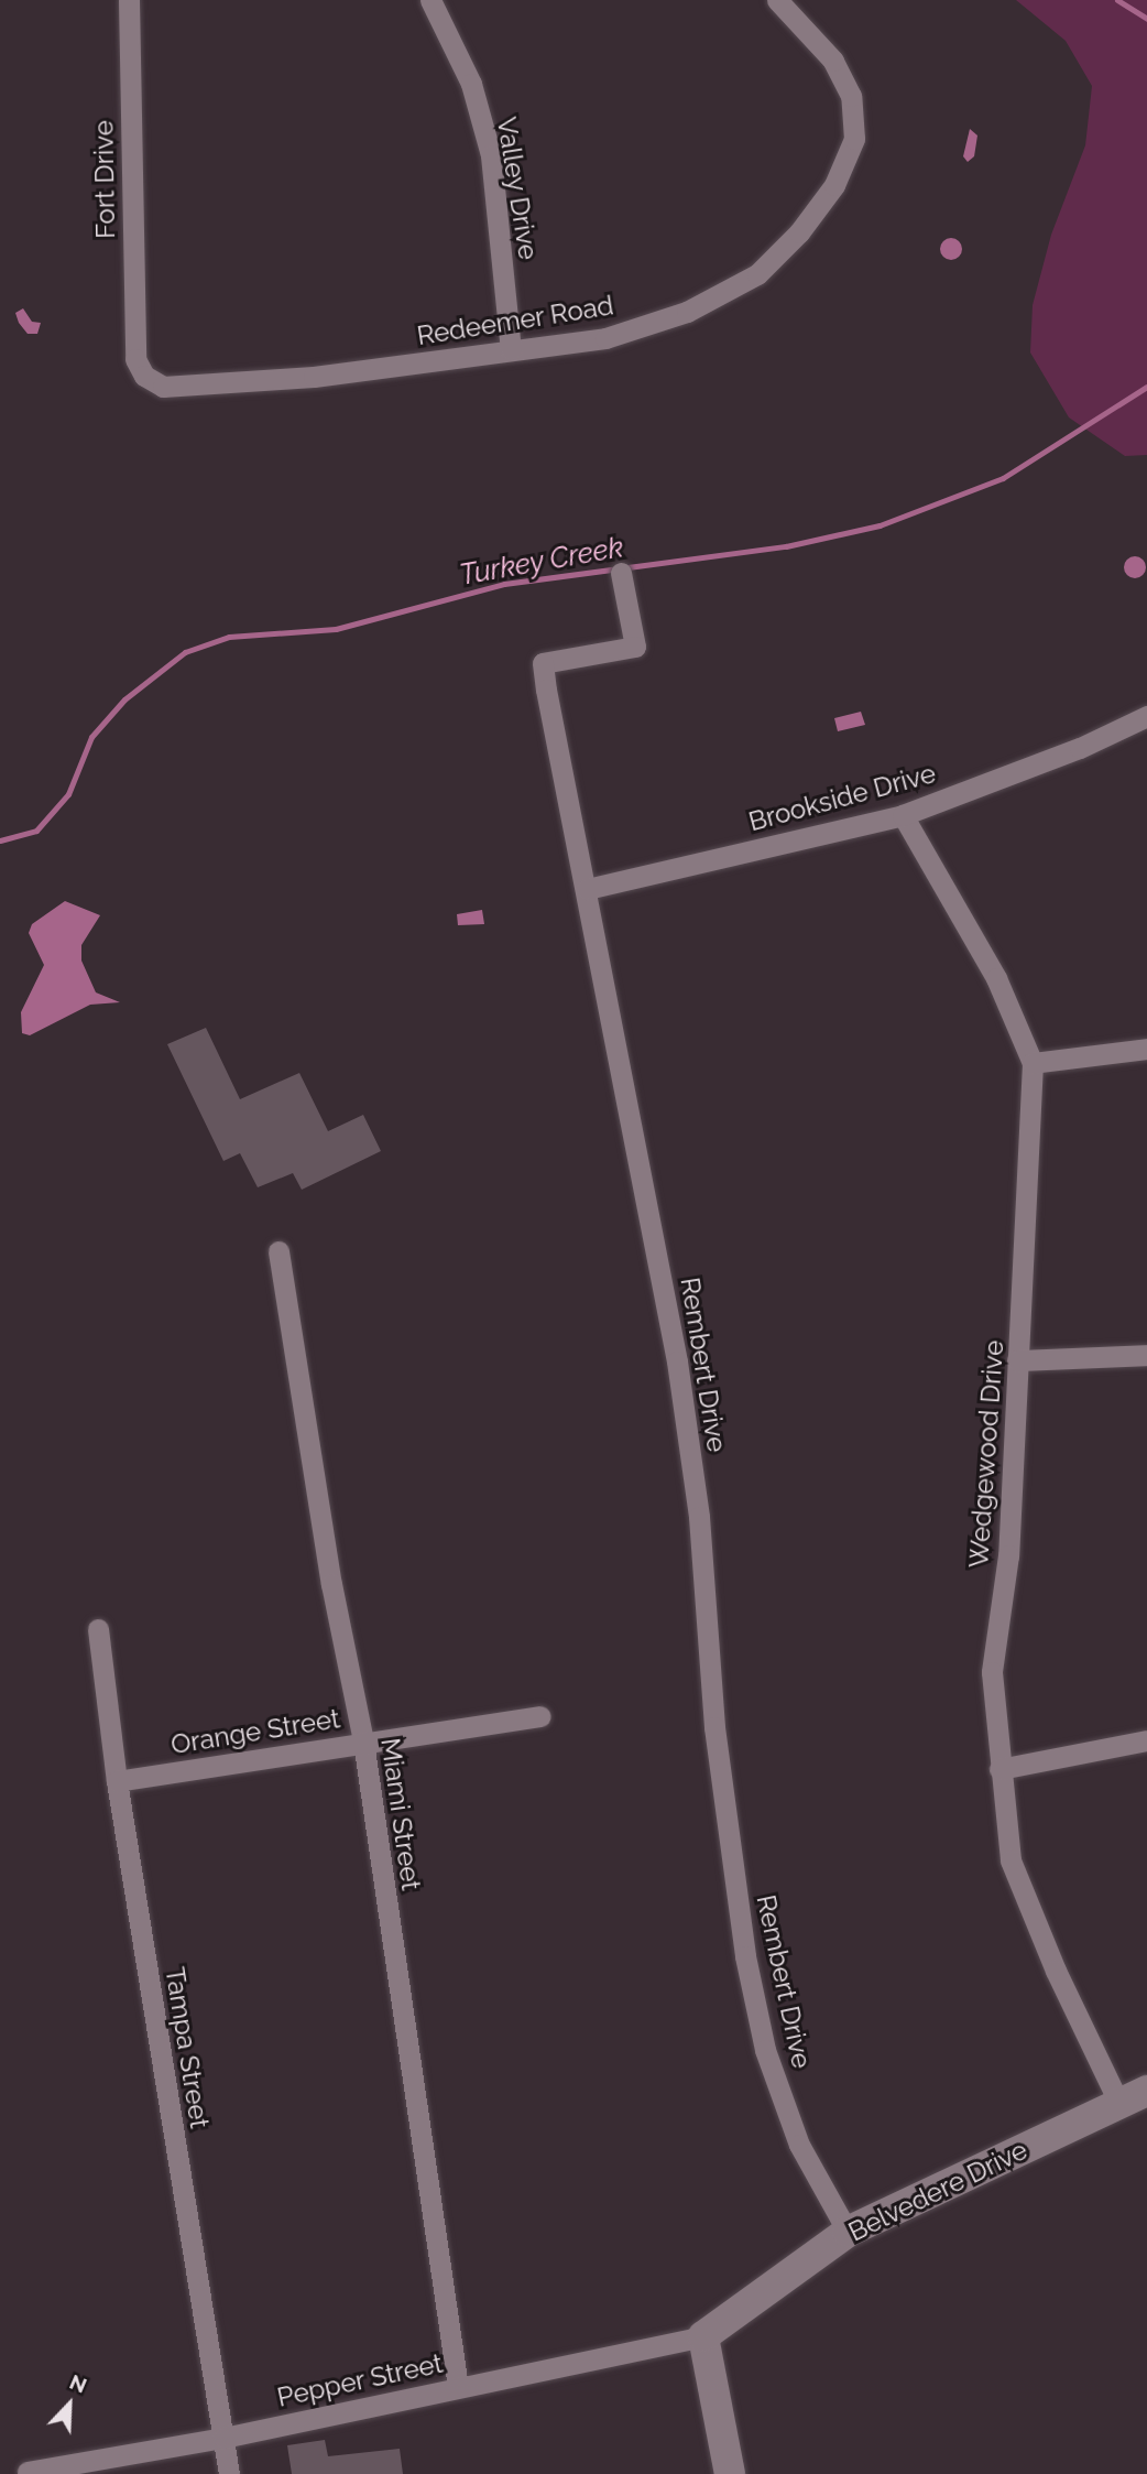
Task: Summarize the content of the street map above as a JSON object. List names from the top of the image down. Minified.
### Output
{"streets":{"street":["Fort Drive","Valley Drive","Redeemer Road","Brookside Drive","Rembert Drive","Wedgewood Drive","Orange Street","Miami Street","Tampa Street","Belvedere Drive","Pepper Street"]},"crossings":[["Fort Drive","Redeemer Road"],["Valley Drive","Redeemer Road"],["Brookside Drive","Rembert Drive"],["Brookside Drive","Wedgewood Drive"],["Rembert Drive","Belvedere Drive"],["Wedgewood Drive","Belvedere Drive"],["Orange Street","Miami Street"],["Orange Street","Tampa Street"],["Miami Street","Pepper Street"],["Tampa Street","Pepper Street"],["Belvedere Drive","Pepper Street"]],"water":["Turkey Creek"],"north":"top right"}
